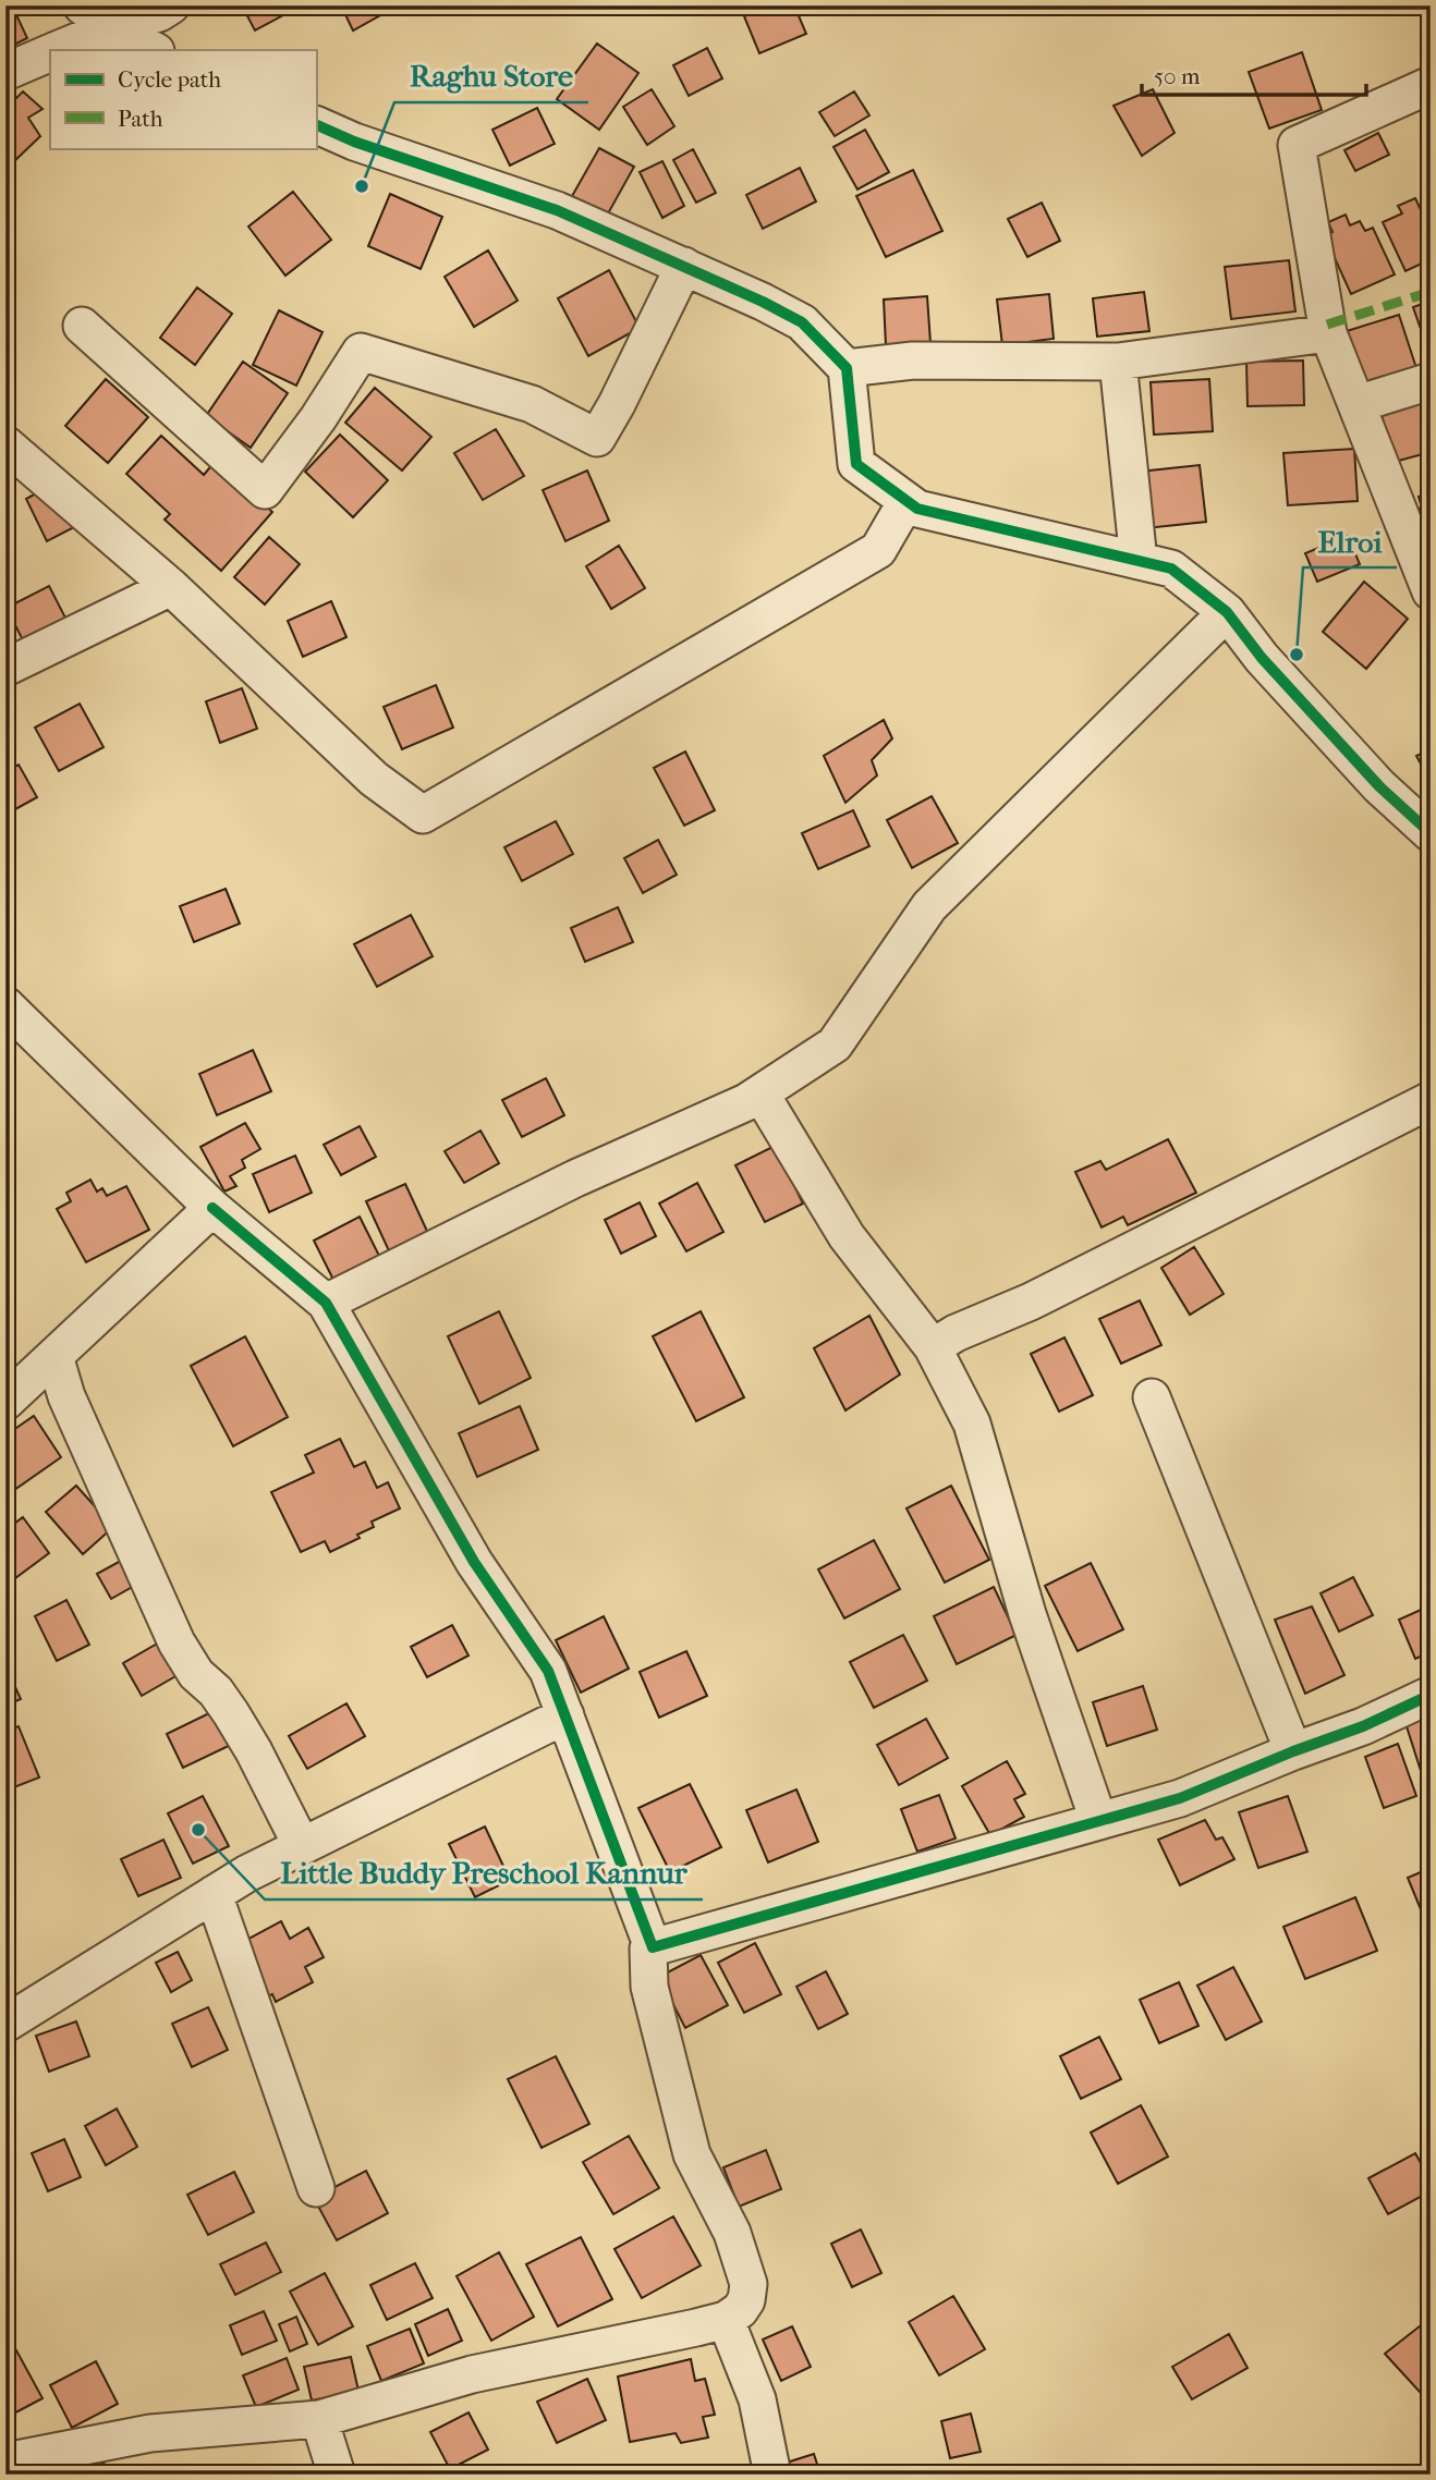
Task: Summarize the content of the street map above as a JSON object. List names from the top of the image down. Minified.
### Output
{"places":["Raghu Store","Elroi","Little Buddy Preschool Kannur"],"legend":["Cycle path","Path"],"scale_bar":"50 m"}
